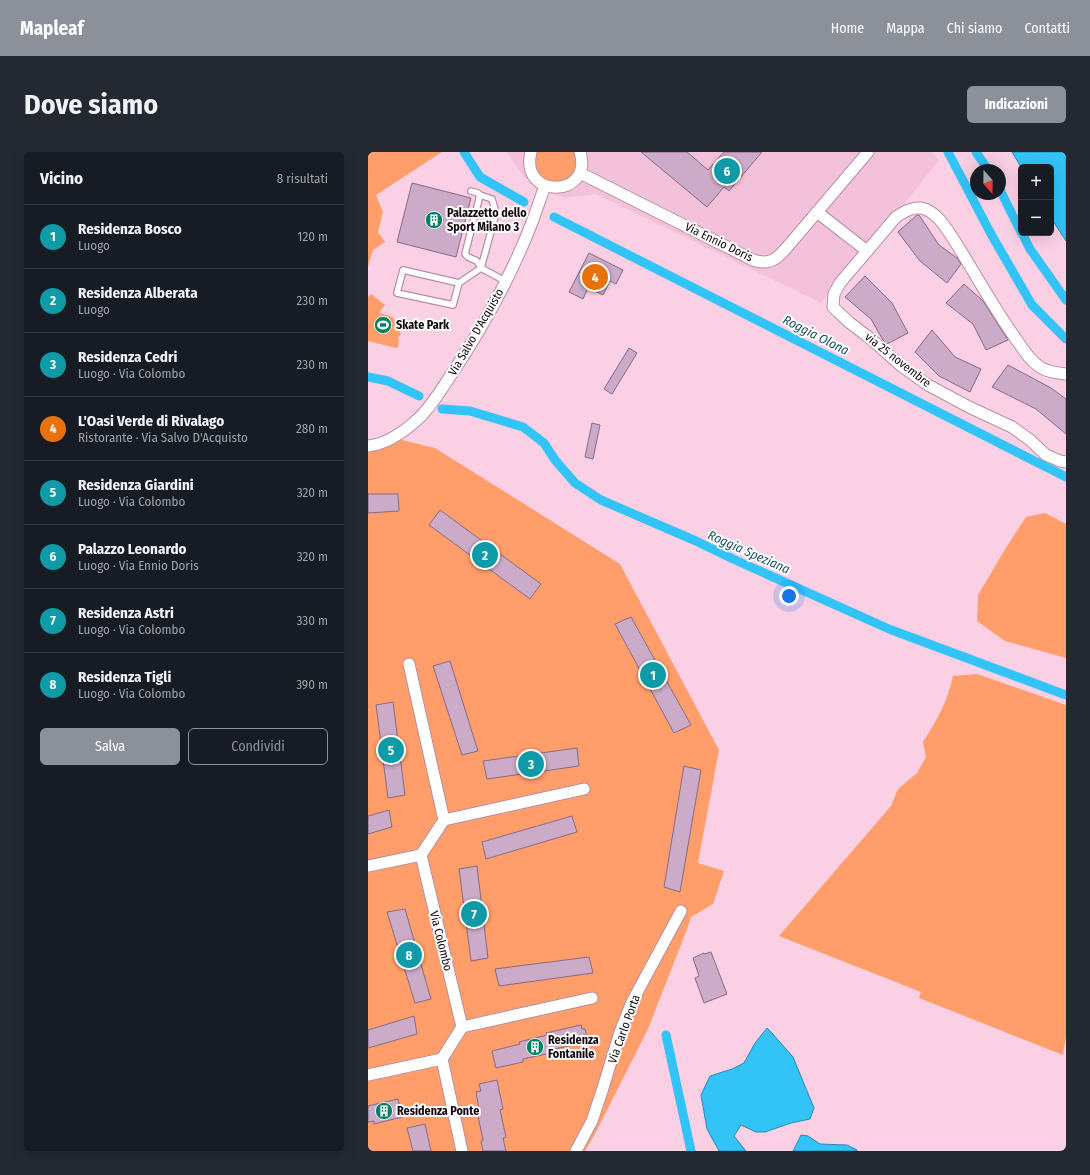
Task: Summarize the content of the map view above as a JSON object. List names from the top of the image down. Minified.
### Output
{"streets":{"street":["Via Ennio Doris","Via Salvo D'Acquisto","via 25 novembre","Via Colombo","Via Carlo Porta"]},"water":["Roggia Olona","Roggia Speziana"],"places":{"building":["Palazzetto dello Sport Milano 3","Residenza Fontanile","Residenza Ponte"],"sports":["Skate Park"]},"north":"bottom","page":{"header":"Mapleaf","nav":["Home","Mappa","Chi siamo","Contatti"],"buttons":["Indicazioni",["Salva","Condividi"]],"title":"Dove siamo","heading":["Vicino","8 risultati"],"pins":["6","4","2","1","5","3","7","8"],"map_buttons":["+","−"],"list":[{"mark":"1","name":"Residenza Bosco","note":"Luogo","value":"120 m"},{"mark":"2","name":"Residenza Alberata","note":"Luogo","value":"230 m"},{"mark":"3","name":"Residenza Cedri","note":"Luogo · Via Colombo","value":"230 m"},{"mark":"4","name":"L'Oasi Verde di Rivalago","note":"Ristorante · Via Salvo D'Acquisto","value":"280 m"},{"mark":"5","name":"Residenza Giardini","note":"Luogo · Via Colombo","value":"320 m"},{"mark":"6","name":"Palazzo Leonardo","note":"Luogo · Via Ennio Doris","value":"320 m"},{"mark":"7","name":"Residenza Astri","note":"Luogo · Via Colombo","value":"330 m"},{"mark":"8","name":"Residenza Tigli","note":"Luogo · Via Colombo","value":"390 m"}]}}
